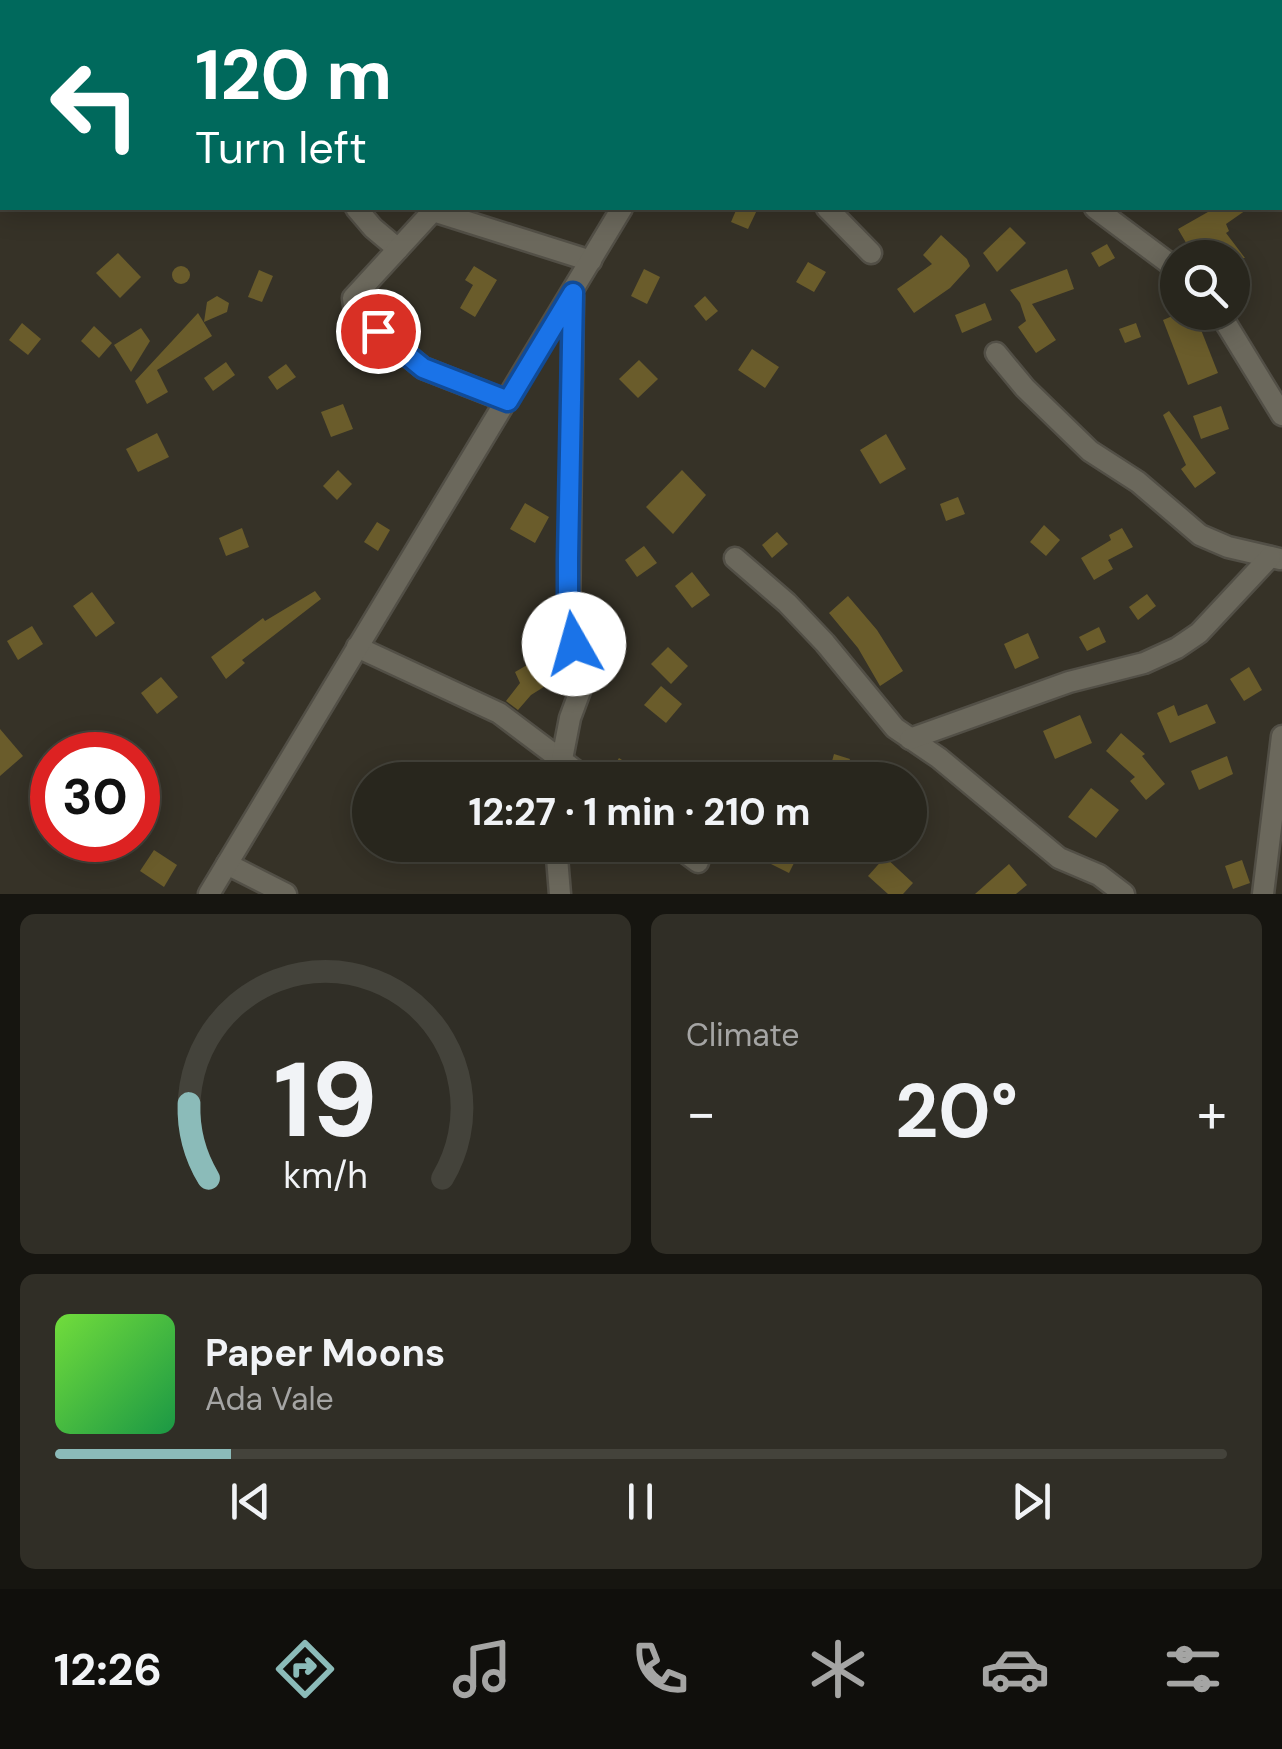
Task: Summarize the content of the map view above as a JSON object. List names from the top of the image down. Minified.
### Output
{"page":{"turn":["120 m","Turn left"],"limit":"30","trip":"12:27 · 1 min · 210 m","tile":"Climate","heat":["−","20°","+"],"song":["Paper Moons","Ada Vale"],"tabs":"12:26","gauge":["19","km/h"]}}
